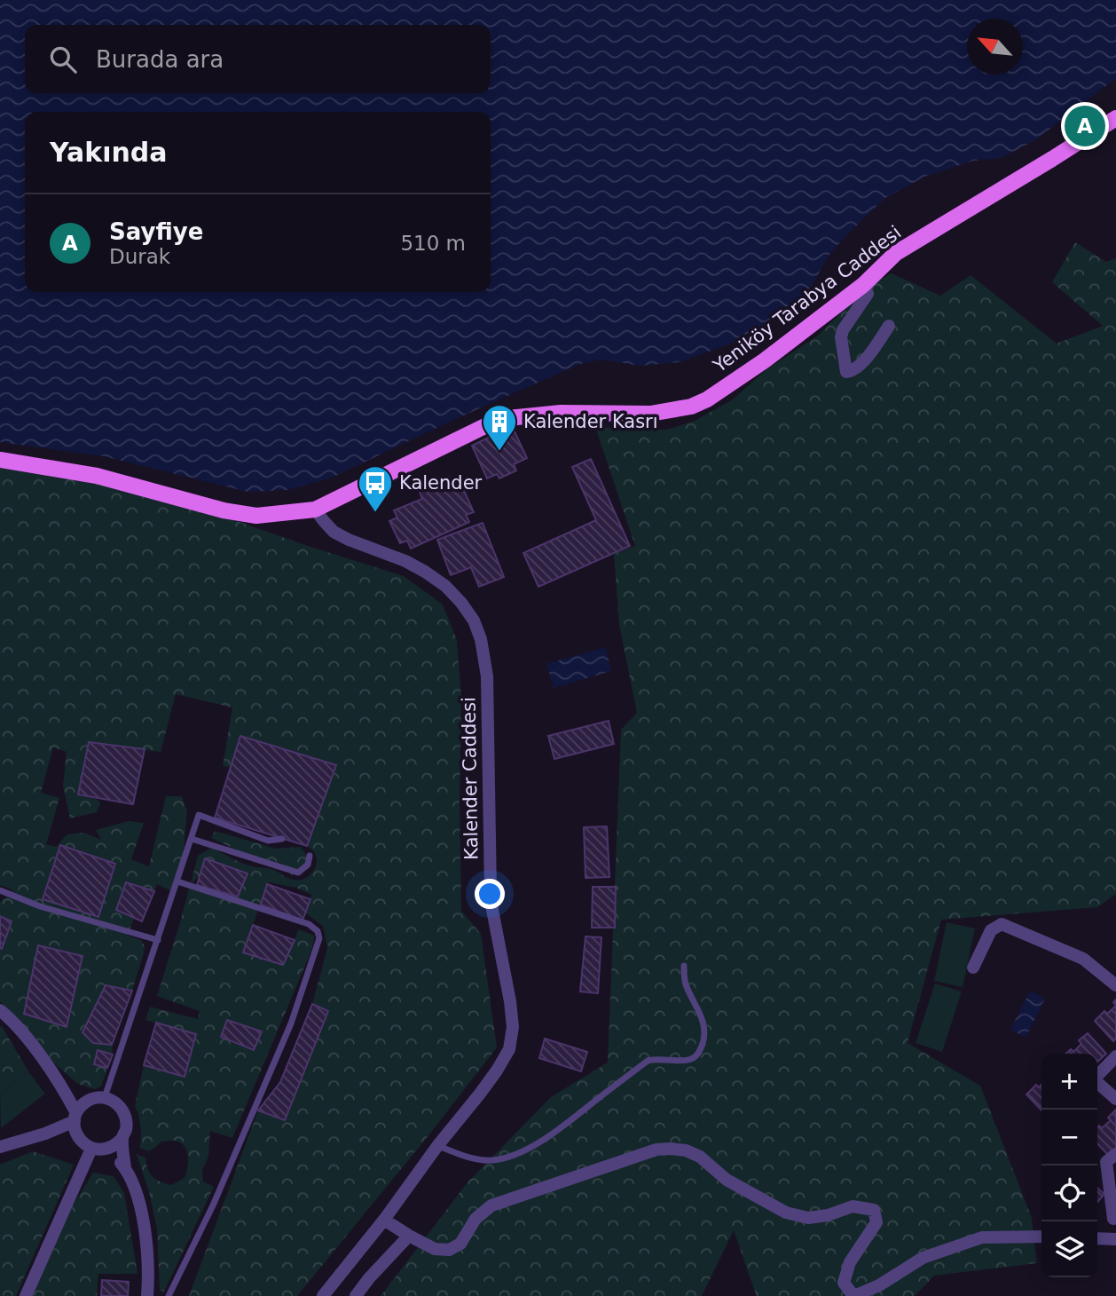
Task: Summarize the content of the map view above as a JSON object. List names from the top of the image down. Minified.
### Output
{"streets":{"main road":["Yeniköy Tarabya Caddesi"],"street":["Kalender Caddesi"]},"crossings":[["Yeniköy Tarabya Caddesi","Kalender Caddesi"]],"places":{"building":["Kalender Kasrı"],"bus stop":["Kalender"]},"north":"top left","page":{"search":"Burada ara","pins":"A","heading":"Yakında","list":[{"mark":"A","name":"Sayfiye","note":"Durak","value":"510 m"}],"map_buttons":["+","−"]}}
